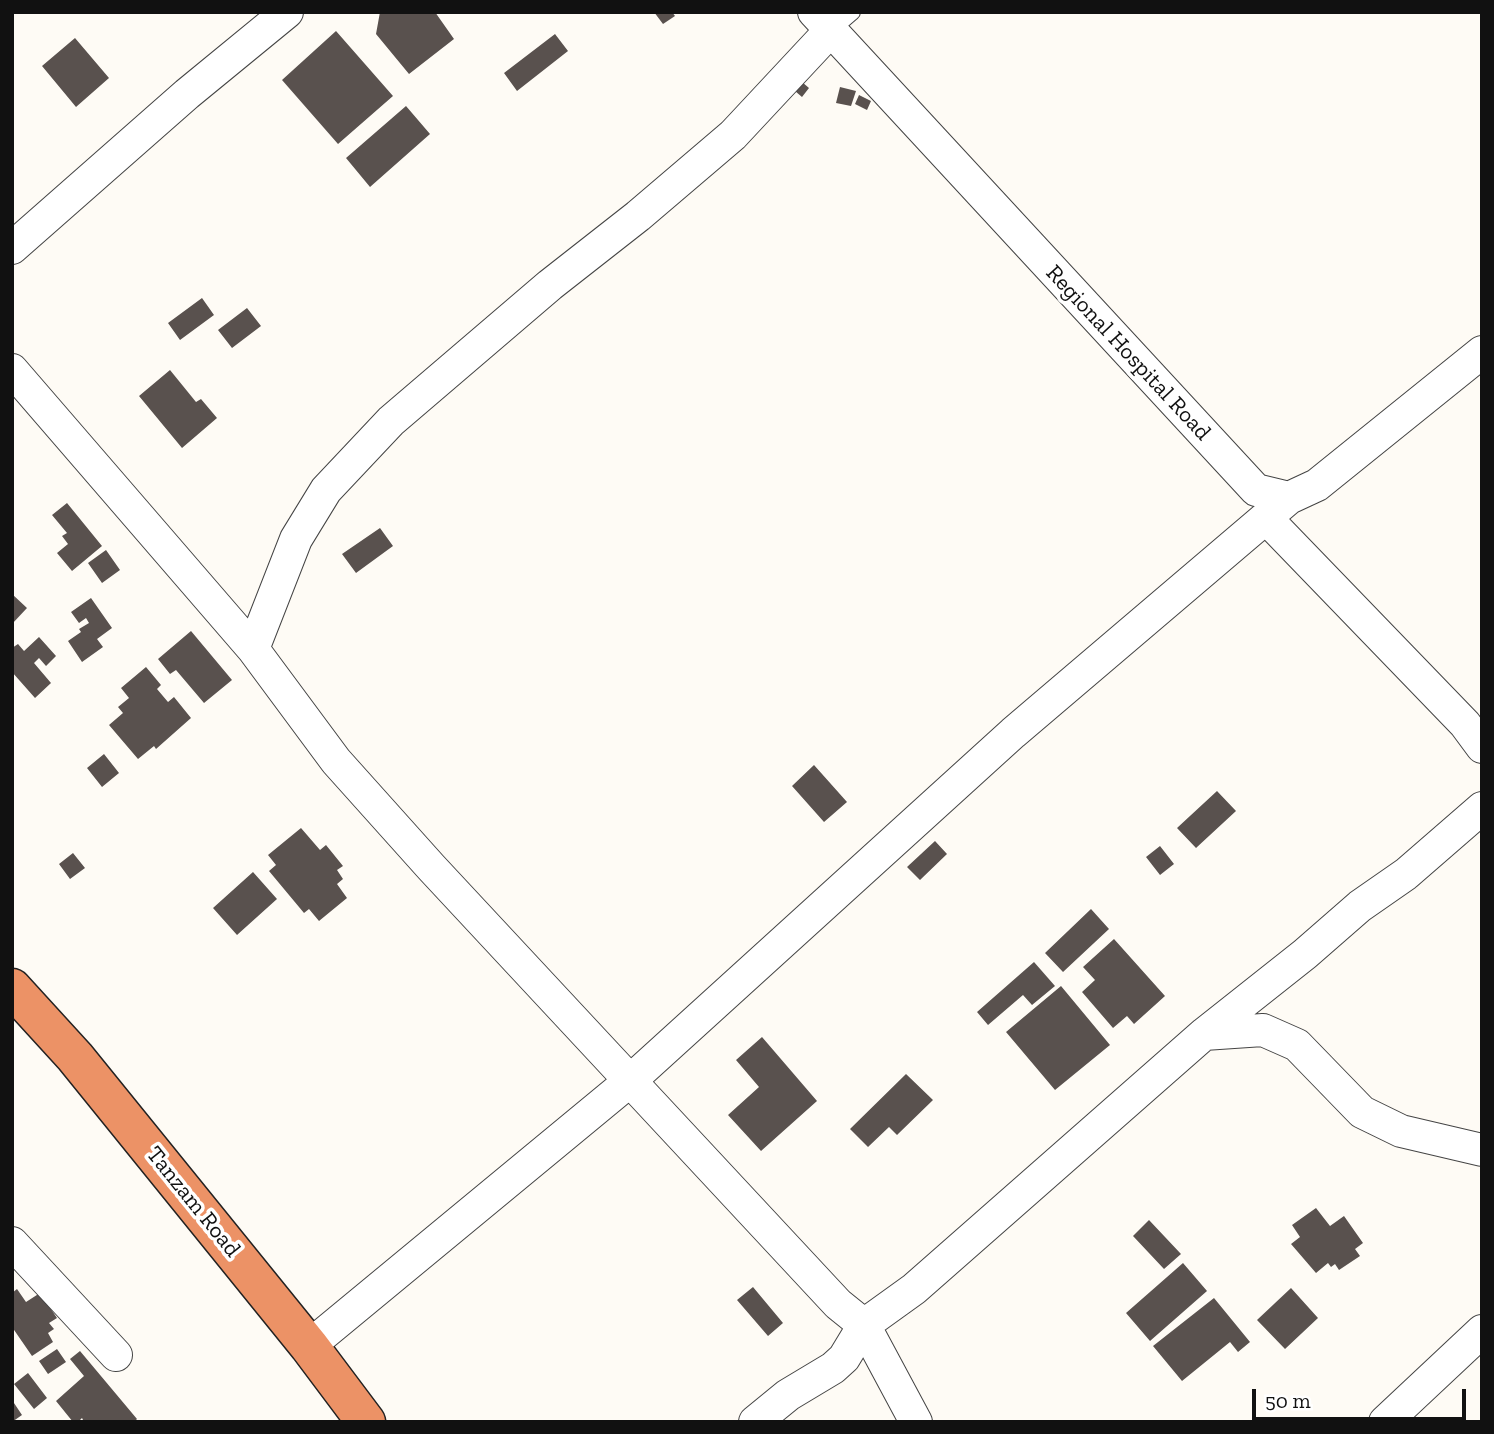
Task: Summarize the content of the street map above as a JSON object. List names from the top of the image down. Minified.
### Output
{"streets":{"highway":["Tanzam Road"],"street":["Regional Hospital Road"]},"scale_bar":"50 m"}
